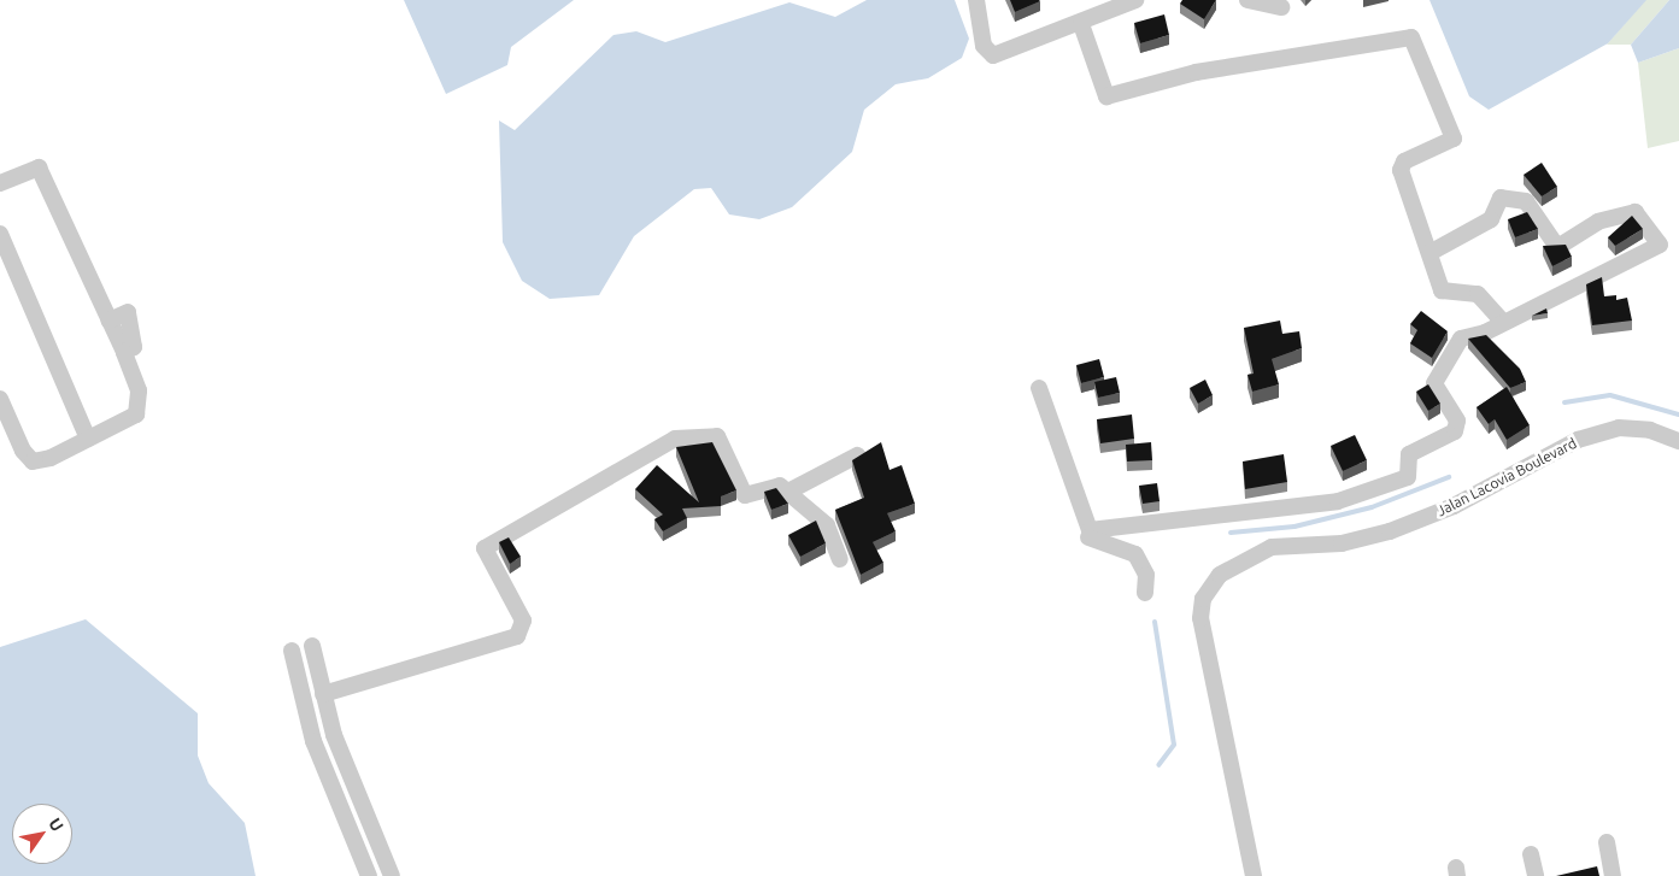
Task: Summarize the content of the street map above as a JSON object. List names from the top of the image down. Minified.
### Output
{"streets":{"street":["Jalan Lacovia Boulevard"]},"north":"top right"}
